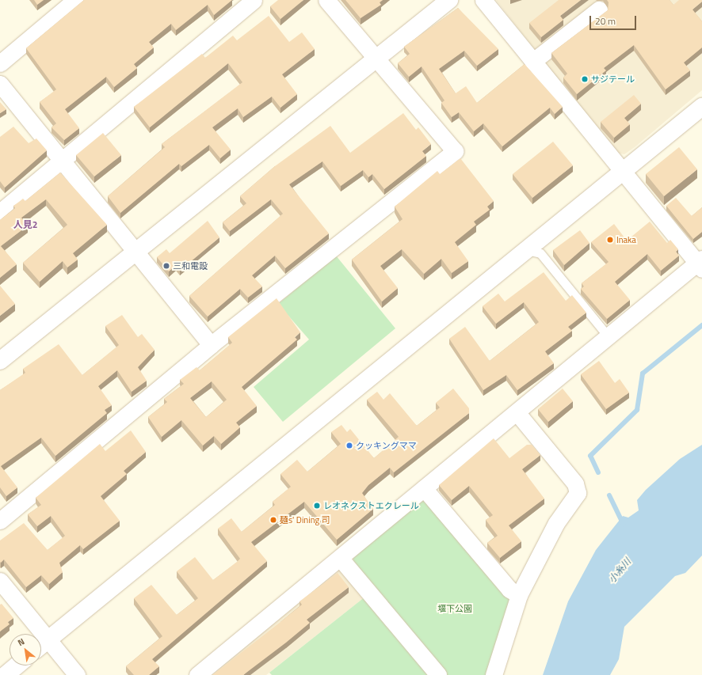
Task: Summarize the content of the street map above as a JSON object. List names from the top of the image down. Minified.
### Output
{"districts":["人見2"],"water":["小糸川"],"parks":["堰下公園"],"places":["サジテール","Inaka","三和電設","クッキングママ","レオネクストエクレール","麺s' Dining 司"],"scale_bar":"20 m","north":"top left"}
